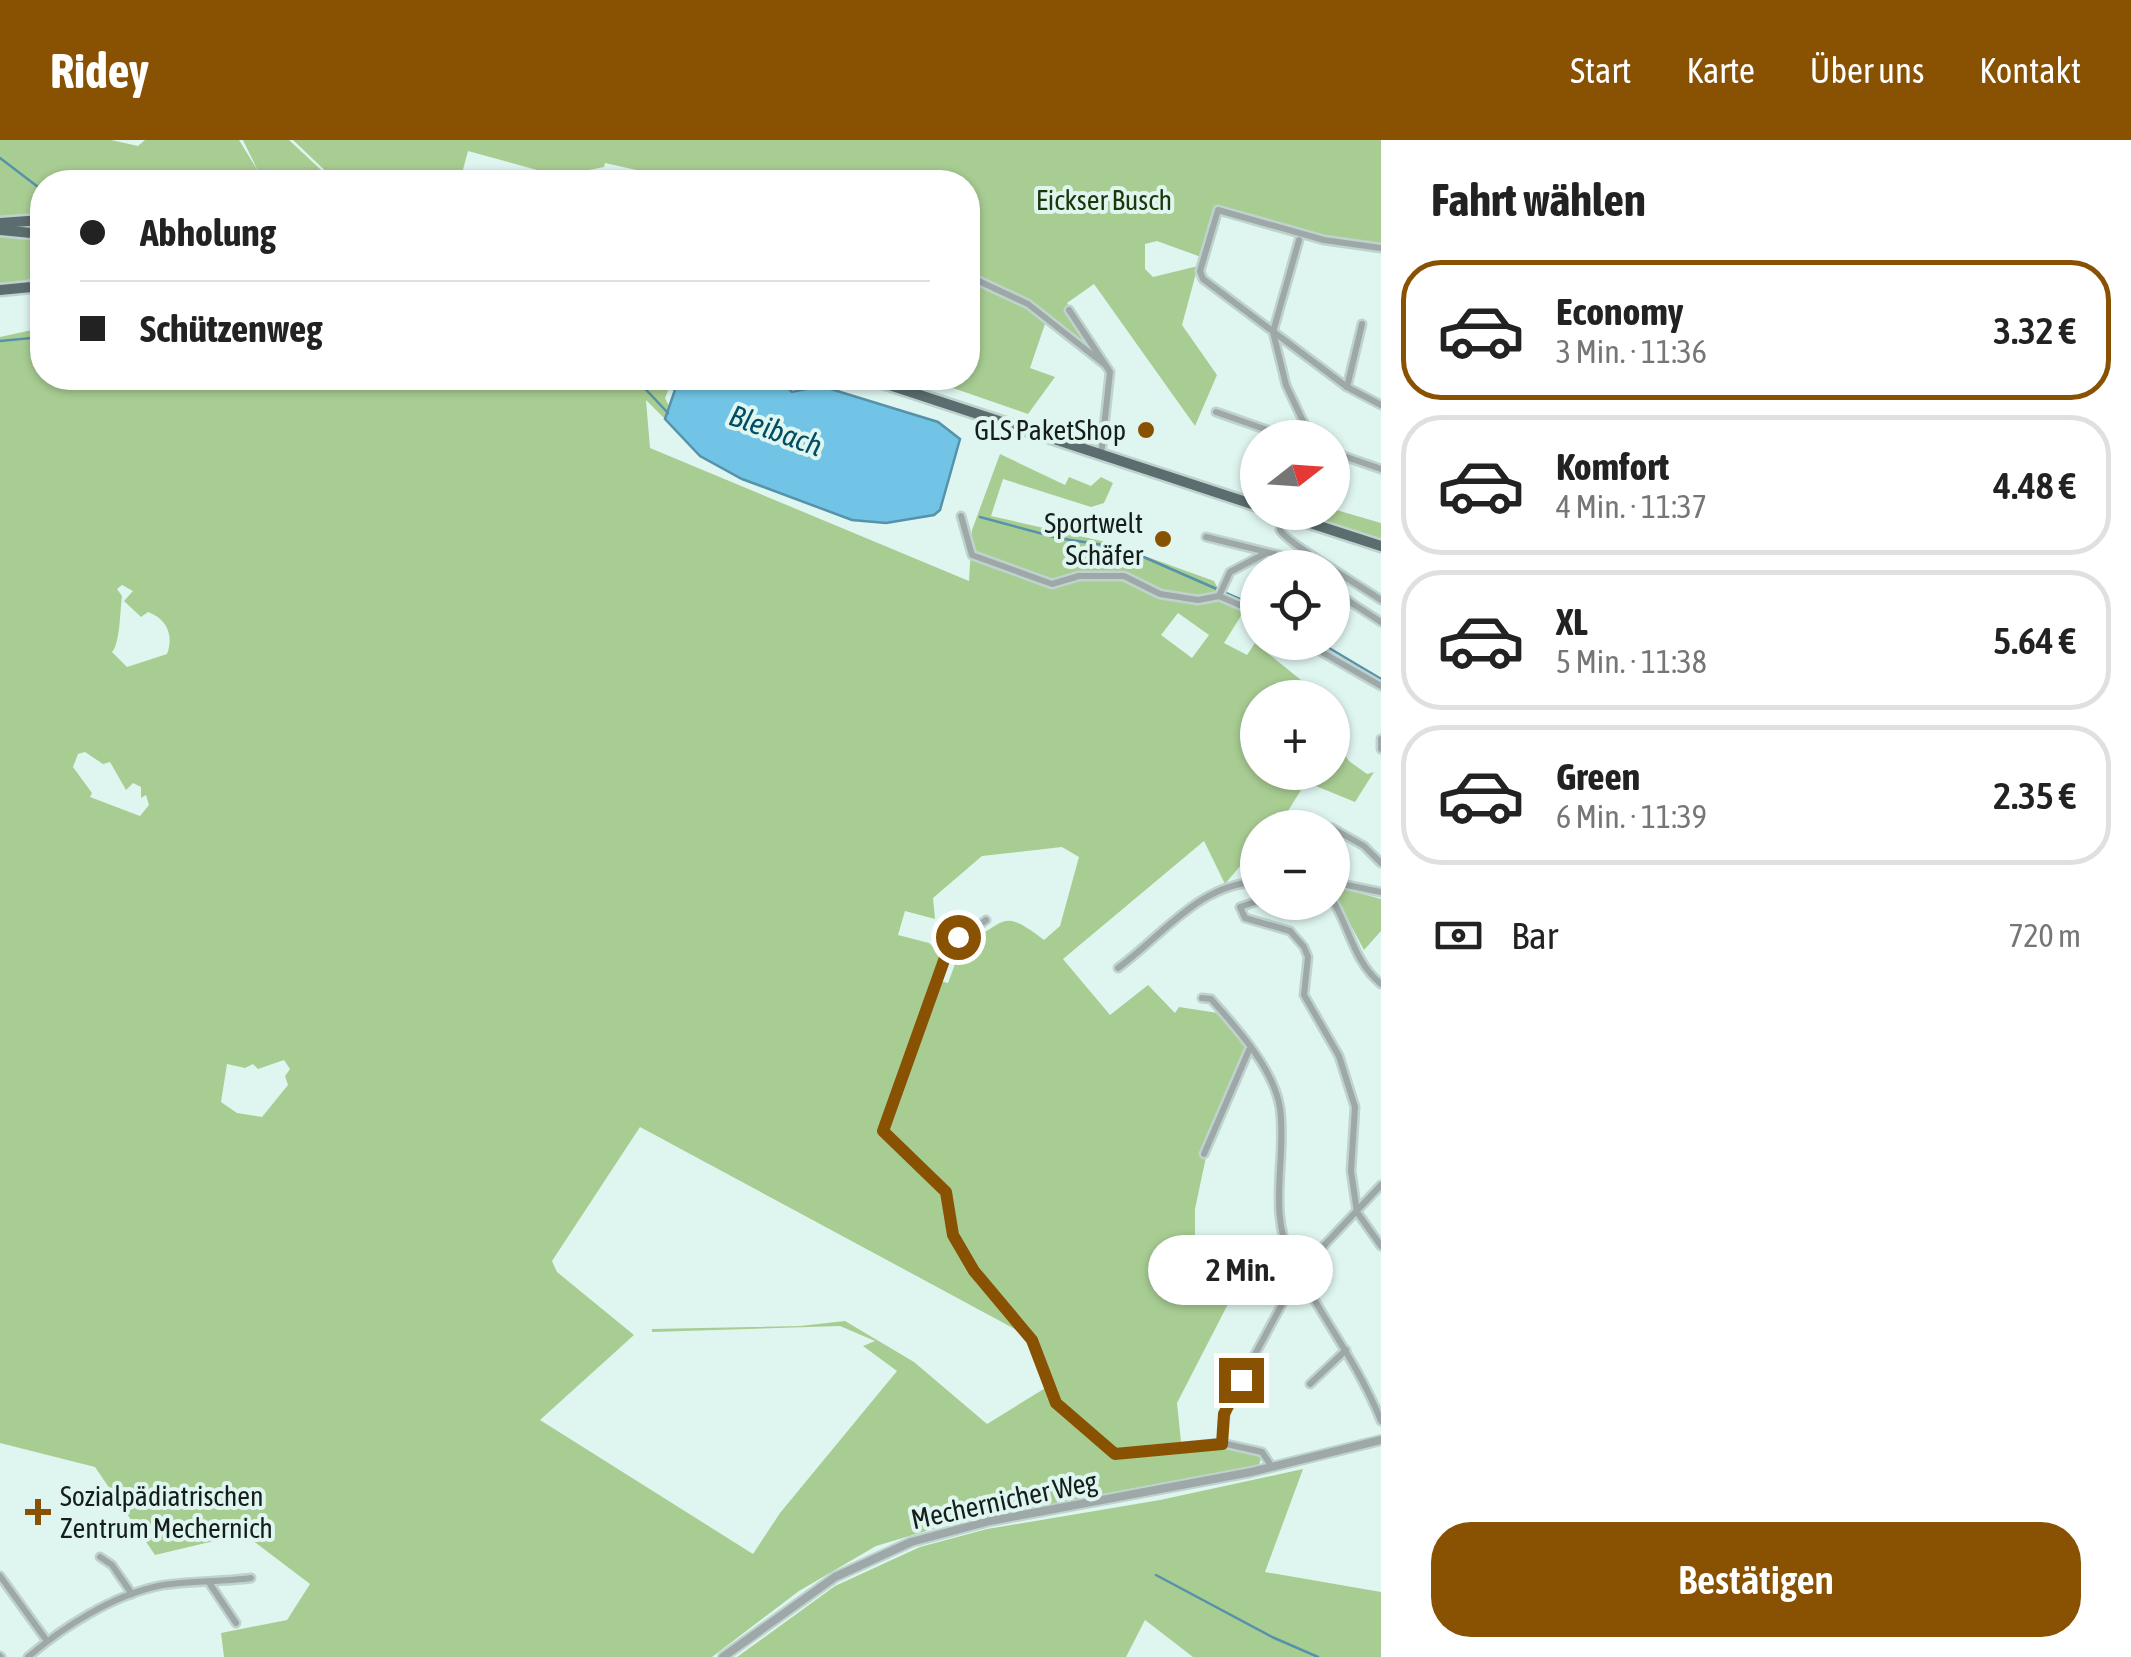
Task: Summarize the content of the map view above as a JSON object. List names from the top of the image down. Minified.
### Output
{"streets":{"street":["Mechernicher Weg"]},"water":["Bleibach"],"parks":["Eickser Busch"],"places":{"other":["GLS PaketShop","Sportwelt Schäfer"],"health":["Sozialpädiatrischen Zentrum Mechernich"]},"north":"right","page":{"header":"Ridey","nav":["Start","Karte","Über uns","Kontakt"],"heading":"Fahrt wählen","banner":["Abholung","Schützenweg"],"list":[{"name":"Economy","note":"3 Min. · 11:36","value":"3.32 €"},{"name":"Komfort","note":"4 Min. · 11:37","value":"4.48 €"},{"name":"XL","note":"5 Min. · 11:38","value":"5.64 €"},{"name":"Green","note":"6 Min. · 11:39","value":"2.35 €"}],"map_buttons":["+","−"],"pay":["Bar","720 m"],"bubble":"2 Min.","buttons":"Bestätigen"}}
